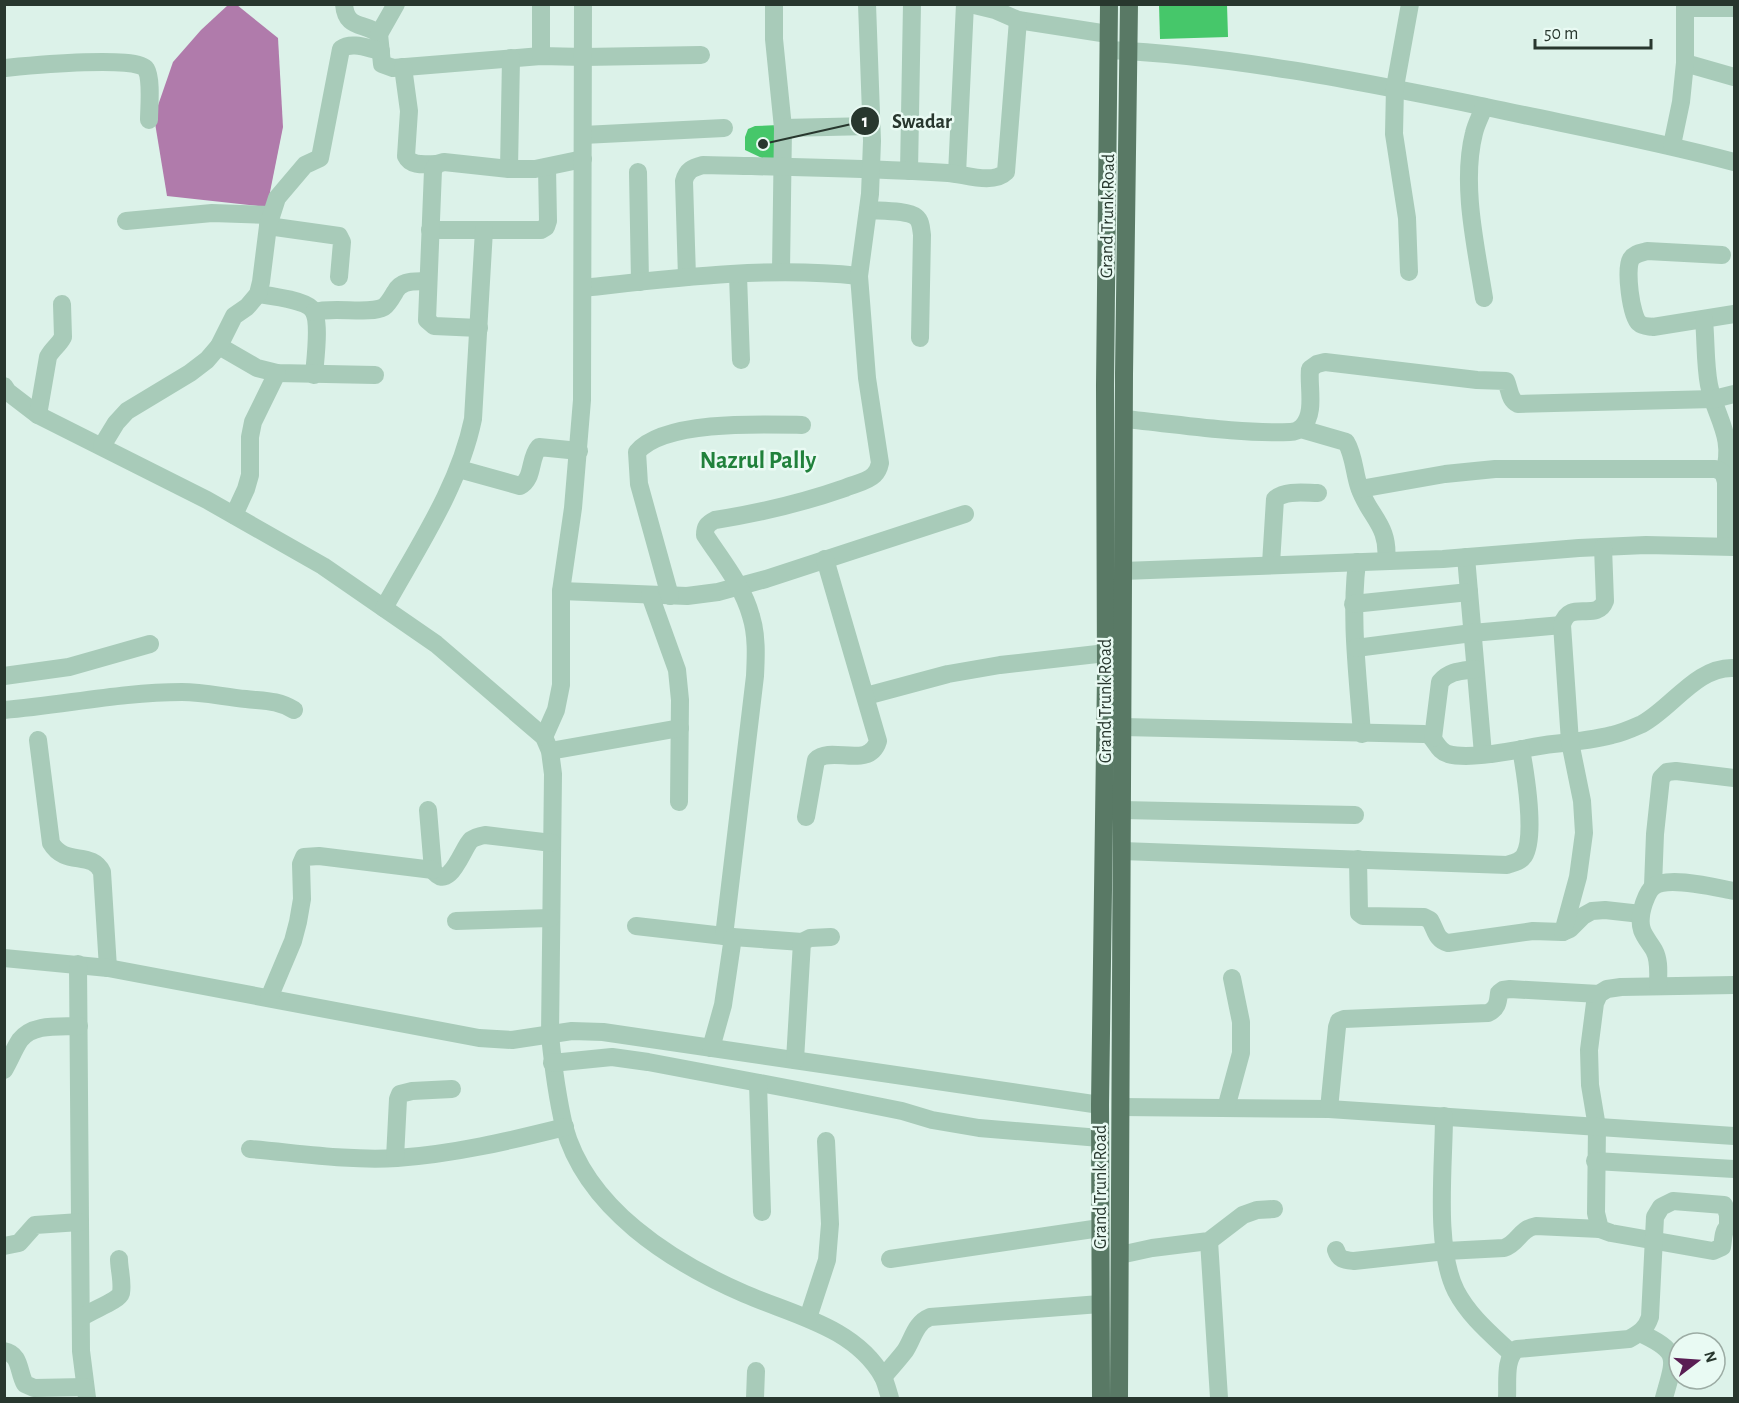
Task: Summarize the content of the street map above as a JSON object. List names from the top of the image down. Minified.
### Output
{"streets":{"main road":["Grand Trunk Road"]},"districts":["Nazrul Pally"],"places":["Swadar"],"scale_bar":"50 m","north":"right"}
